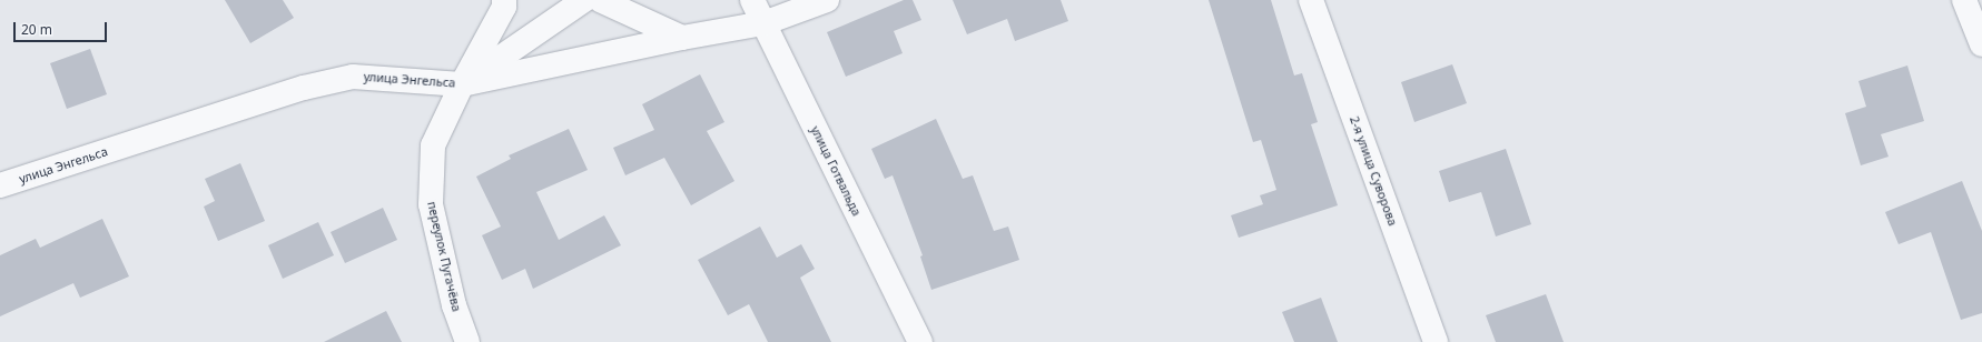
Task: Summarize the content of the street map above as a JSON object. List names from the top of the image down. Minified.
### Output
{"streets":{"street":["улица Энгельса","улица Готвальда","2-я улица Суворова","переулок Пугачёва"]},"crossings":[["улица Энгельса","улица Готвальда"],["улица Энгельса","переулок Пугачёва"]],"scale_bar":"20 m"}
